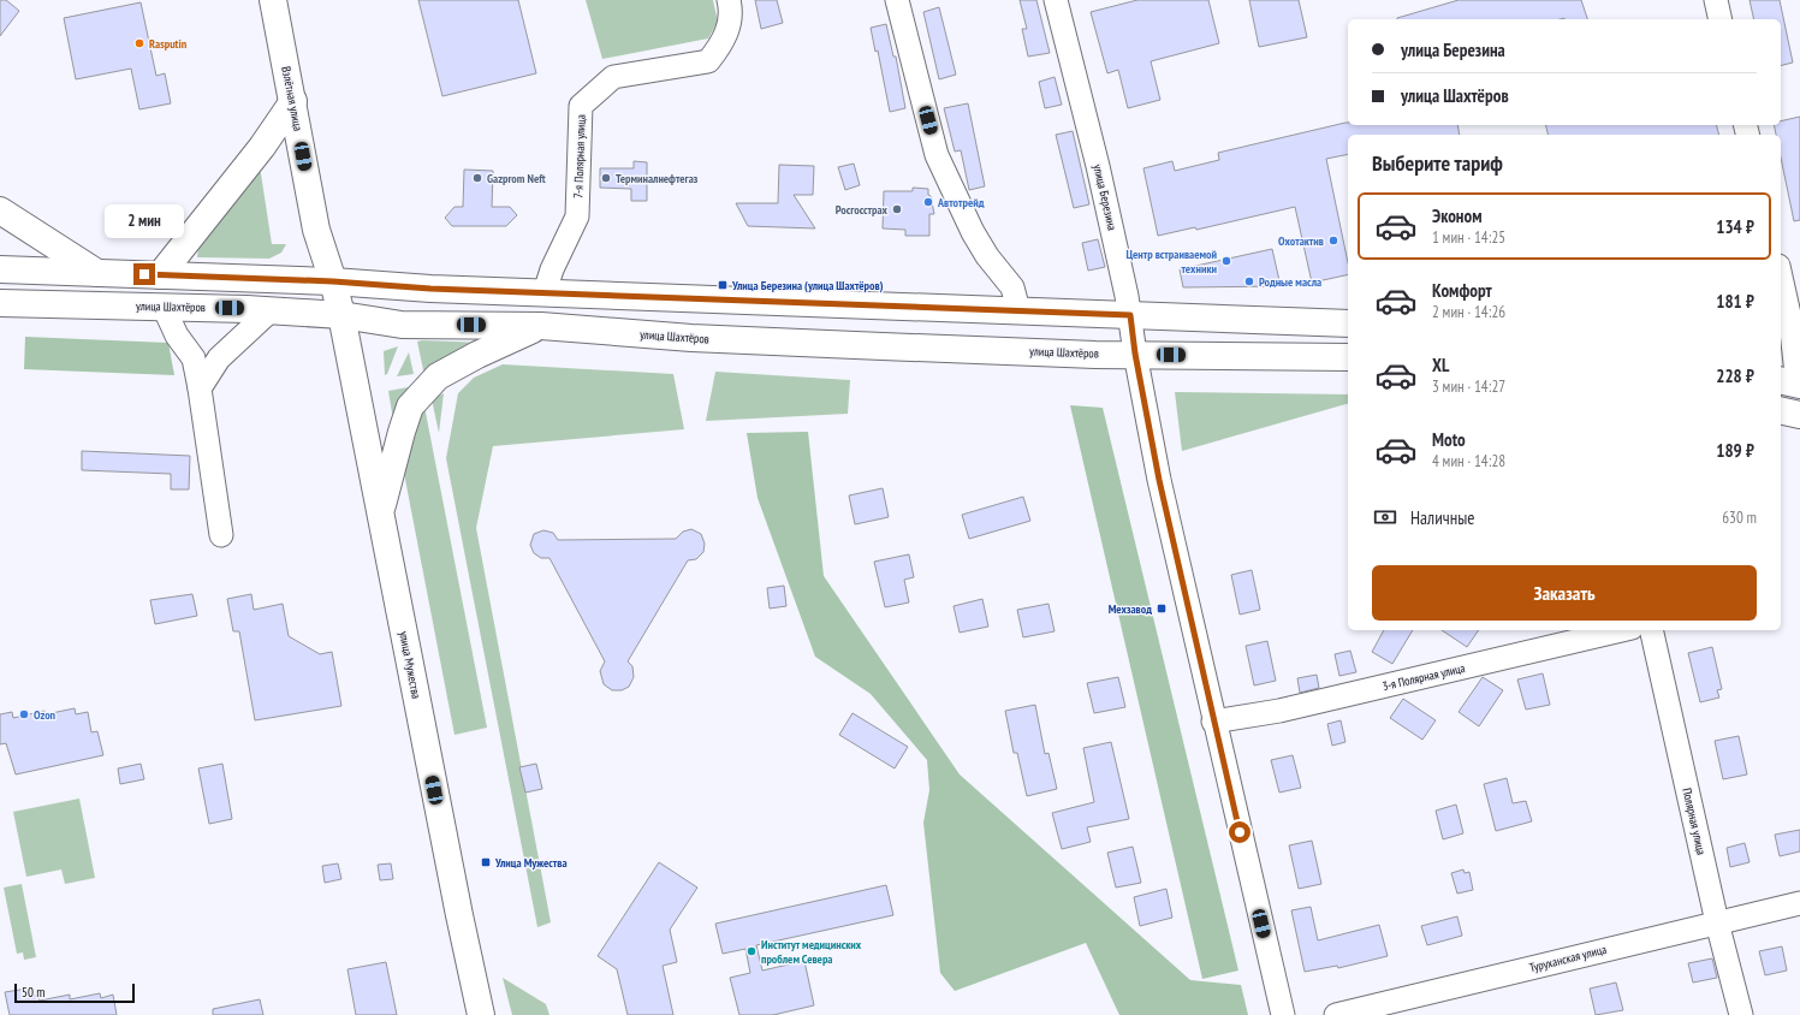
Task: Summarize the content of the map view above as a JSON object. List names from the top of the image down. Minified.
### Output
{"streets":{"main road":["Взлётная улица","улица Шахтёров","улица Мужества"],"street":["7-я Полярная улица","улица Березина","3-я Полярная улица","Полярная улица","Туруханская улица"]},"crossings":[["Взлётная улица","улица Шахтёров"],["Взлётная улица","улица Мужества"],["улица Березина","улица Шахтёров"],["улица Березина","3-я Полярная улица"],["улица Шахтёров","улица Мужества"],["Полярная улица","Туруханская улица"]],"places":{"other":["Rasputin","Gazprom Neft","Терминалнефтегаз","Автотрейд","Росгосстрах","Охотактив","Центр встраиваемой техники","Родные масла","Ozon","Институт медицинских проблем Севера"],"transit":["Улица Березина (улица Шахтёров)","Мехзавод","Улица Мужества"]},"scale_bar":"50 m","page":{"banner":["улица Березина","улица Шахтёров"],"heading":"Выберите тариф","list":[{"name":"Эконом","note":"1 мин · 14:25","value":"134 ₽"},{"name":"Комфорт","note":"2 мин · 14:26","value":"181 ₽"},{"name":"XL","note":"3 мин · 14:27","value":"228 ₽"},{"name":"Moto","note":"4 мин · 14:28","value":"189 ₽"}],"bubble":"2 мин","pay":["Наличные","630 m"],"buttons":"Заказать","scale":"50 m"}}
